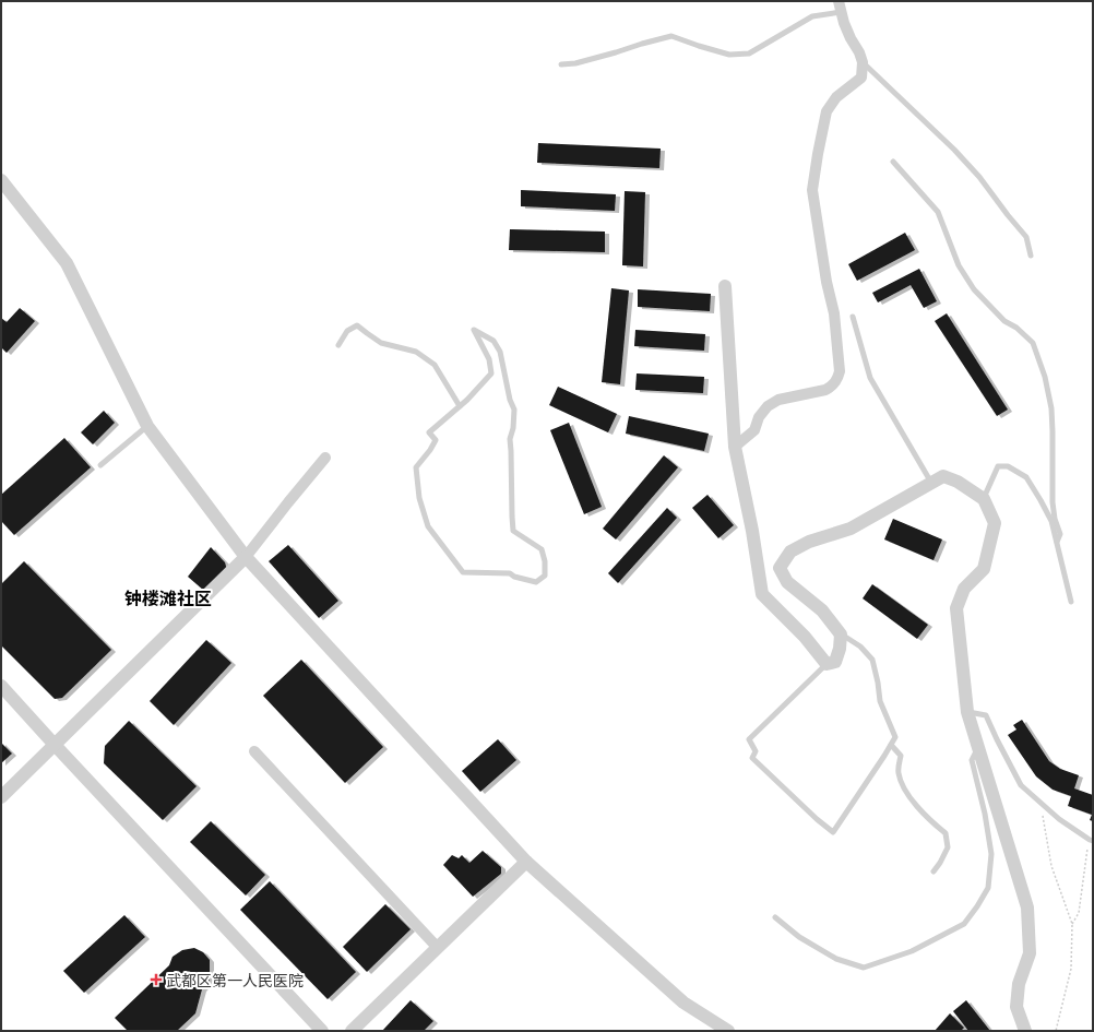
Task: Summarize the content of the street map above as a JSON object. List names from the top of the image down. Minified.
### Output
{"districts":["钟楼滩社区"],"places":{"health":["武都区第一人民医院"]}}
